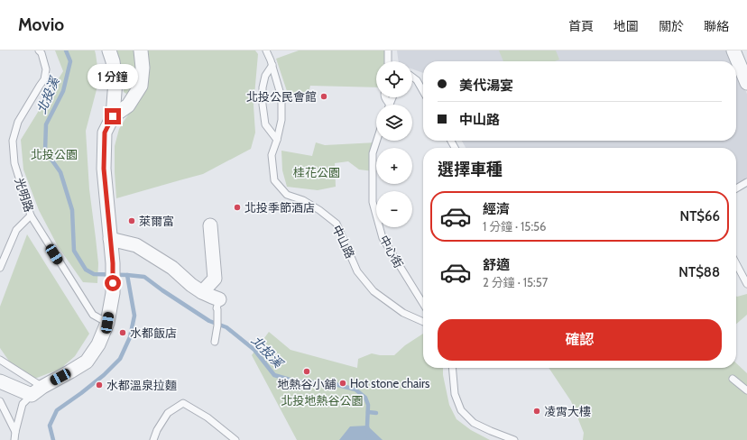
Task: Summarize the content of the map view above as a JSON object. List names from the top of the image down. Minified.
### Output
{"streets":{"lane":["光明路","中山路","中心街"]},"water":["北投溪"],"parks":["北投公園","桂花公園","北投地熱谷公園"],"places":["北投公民會館","北投季節酒店","萊爾富","水都飯店","地熱谷小舖","Hot stone chairs","水都溫泉拉麵","凌霄大樓"],"page":{"header":"Movio","nav":["首頁","地圖","關於","聯絡"],"map_buttons":["+","−"],"banner":["美代湯宴","中山路"],"bubble":"1 分鐘","heading":"選擇車種","list":[{"name":"經濟","note":"1 分鐘 · 15:56","value":"NT$66"},{"name":"舒適","note":"2 分鐘 · 15:57","value":"NT$88"}],"buttons":"確認"}}
